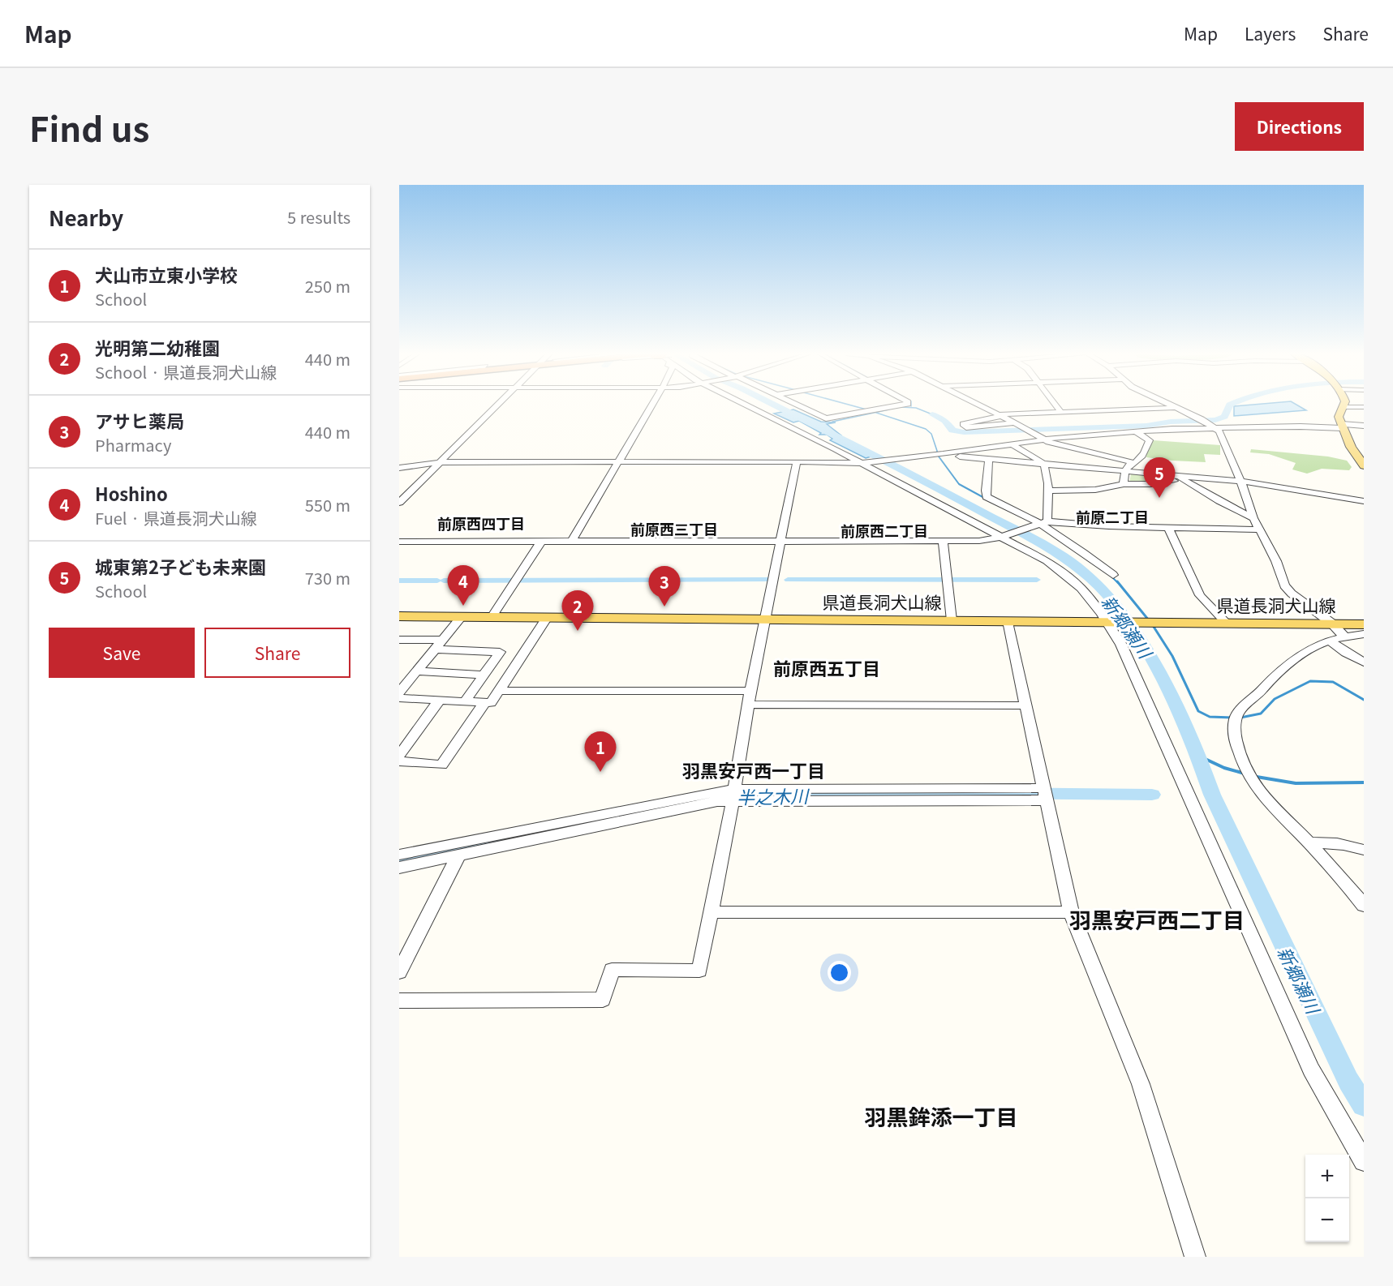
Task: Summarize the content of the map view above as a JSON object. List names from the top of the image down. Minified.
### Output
{"streets":{"main road":["県道長洞犬山線"]},"districts":["前原二丁目","前原西四丁目","前原西三丁目","前原西二丁目","前原西五丁目","羽黒安戸西一丁目","羽黒安戸西二丁目","羽黒鉾添一丁目"],"water":["新郷瀬川","半之木川"],"page":{"header":"Map","nav":["Map","Layers","Share"],"title":"Find us","buttons":["Directions",["Save","Share"]],"heading":["Nearby","5 results"],"list":[{"mark":"1","name":"犬山市立東小学校","note":"School","value":"250 m"},{"mark":"2","name":"光明第二幼稚園","note":"School · 県道長洞犬山線","value":"440 m"},{"mark":"3","name":"アサヒ薬局","note":"Pharmacy","value":"440 m"},{"mark":"4","name":"Hoshino","note":"Fuel · 県道長洞犬山線","value":"550 m"},{"mark":"5","name":"城東第2子ども未来園","note":"School","value":"730 m"}],"pins":["5","4","3","2","1"],"map_buttons":["+","−"]}}
